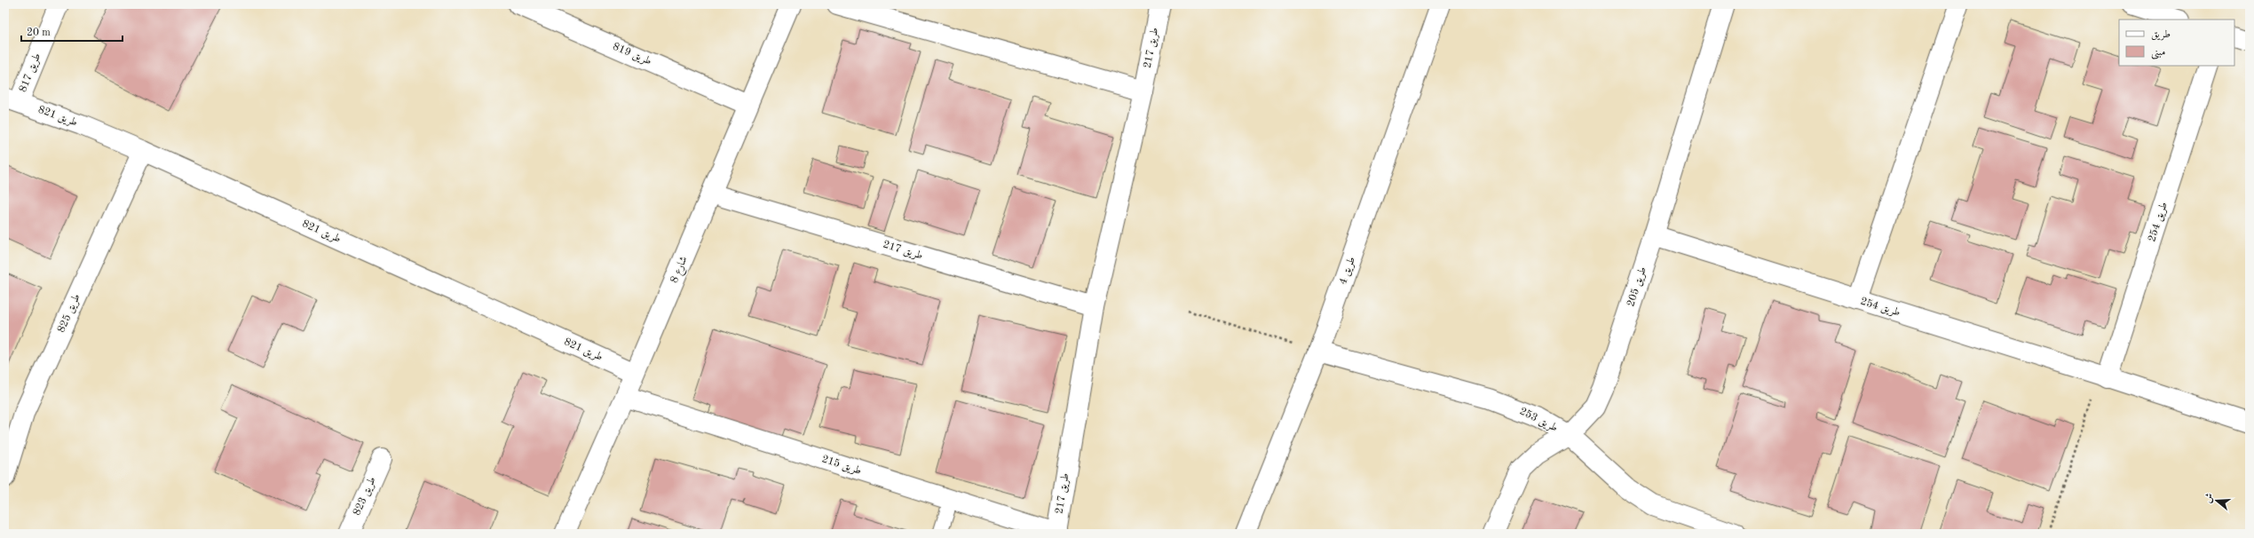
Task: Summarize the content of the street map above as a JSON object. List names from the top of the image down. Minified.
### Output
{"streets":{"street":["طريق 217","طريق 819","طريق 817","طريق 821","طريق 254","شارع 8","طريق 4","طريق 205","طريق 825","طريق 253","طريق 215","طريق 823"]},"crossings":[["طريق 217","شارع 8"],["طريق 217","طريق 215"],["طريق 819","شارع 8"],["طريق 817","طريق 821"],["طريق 821","شارع 8"],["طريق 821","طريق 825"],["طريق 254","طريق 205"],["شارع 8","طريق 215"],["طريق 4","طريق 253"],["طريق 205","طريق 253"]],"legend":["طريق","مبنى"],"scale_bar":"20 m","north":"left"}
